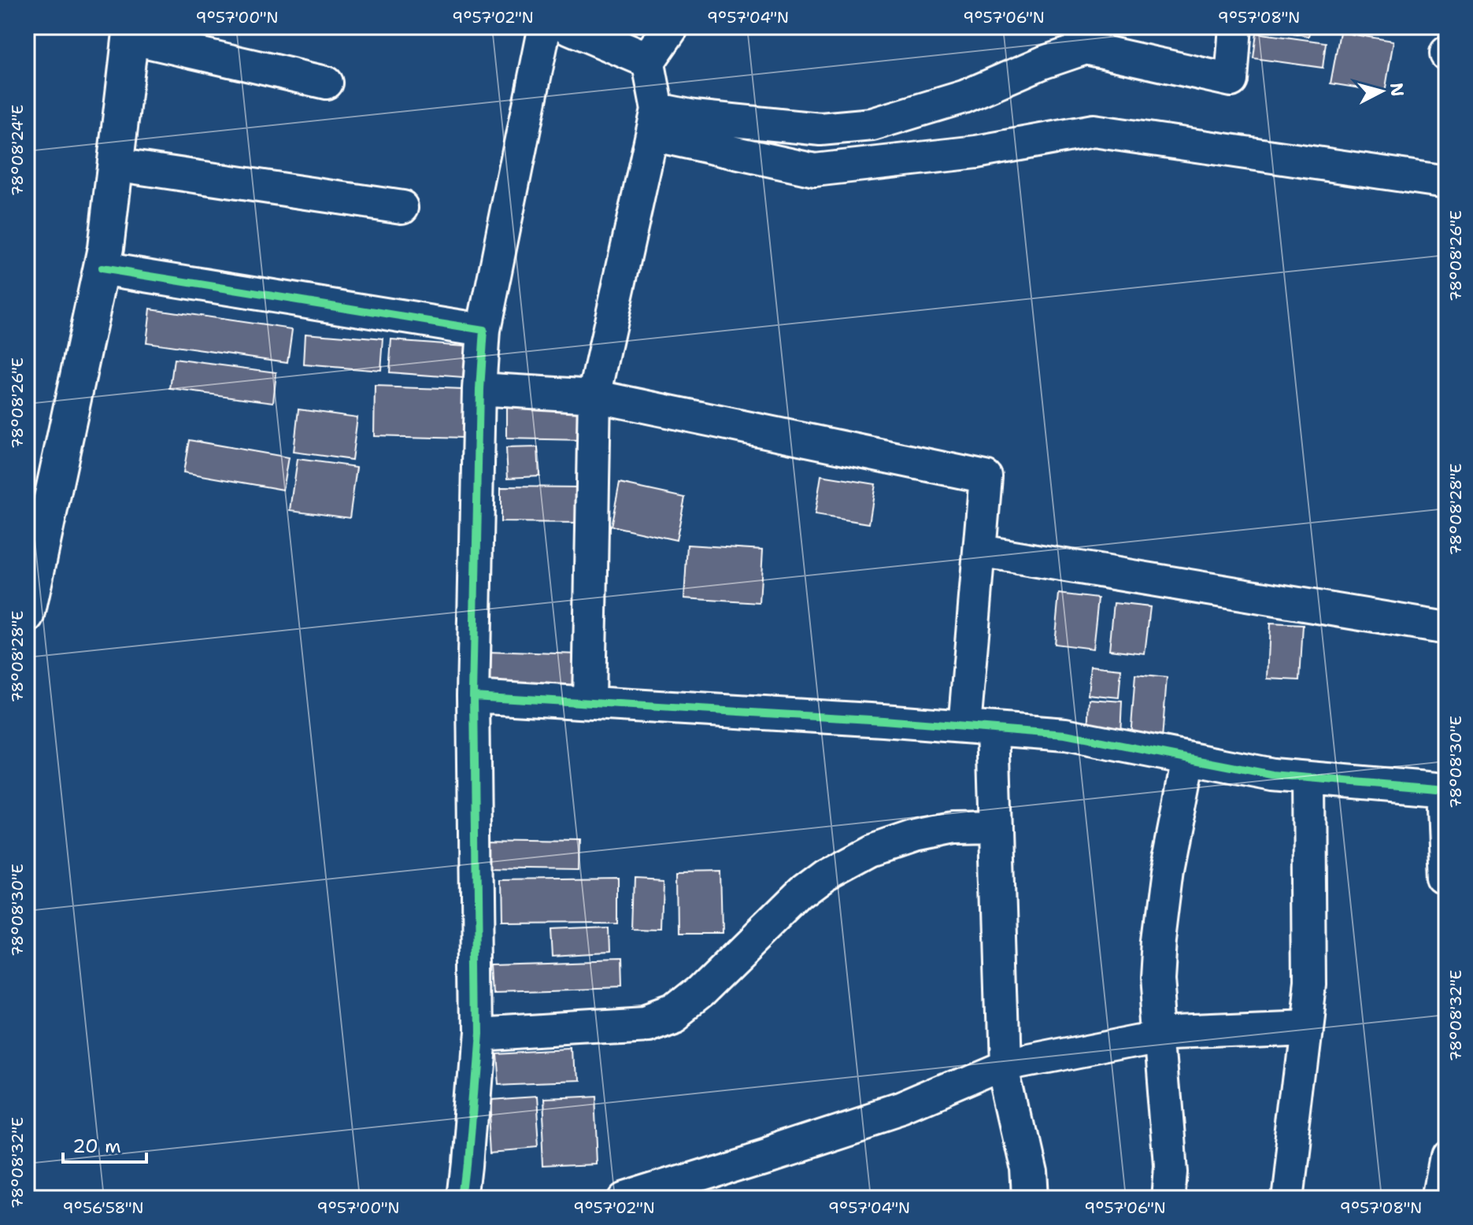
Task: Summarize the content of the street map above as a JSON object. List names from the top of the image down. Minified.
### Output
{"scale_bar":"20 m","north":"right","coordinates":["9°57'00\"N","9°57'02\"N","9°57'04\"N","9°57'06\"N","9°57'08\"N","78°08'24\"E","78°08'26\"E","78°08'28\"E","78°08'30\"E","78°08'32\"E","9°56'58\"N"]}
